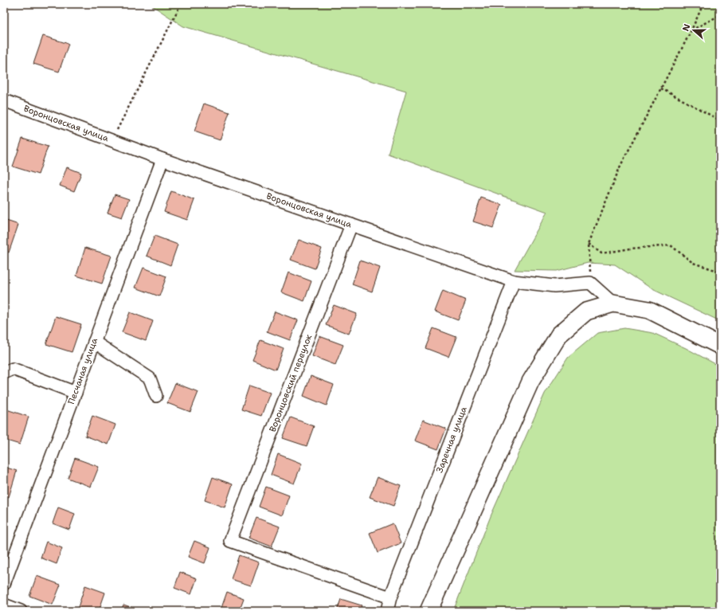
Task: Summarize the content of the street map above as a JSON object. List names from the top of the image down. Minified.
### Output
{"streets":{"street":["Воронцовская улица","Песчаная улица","Воронцовский переулок","Заречная улица"]},"crossings":[["Воронцовская улица","Песчаная улица"],["Воронцовская улица","Воронцовский переулок"],["Воронцовская улица","Заречная улица"],["Воронцовский переулок","Заречная улица"]],"north":"left"}
